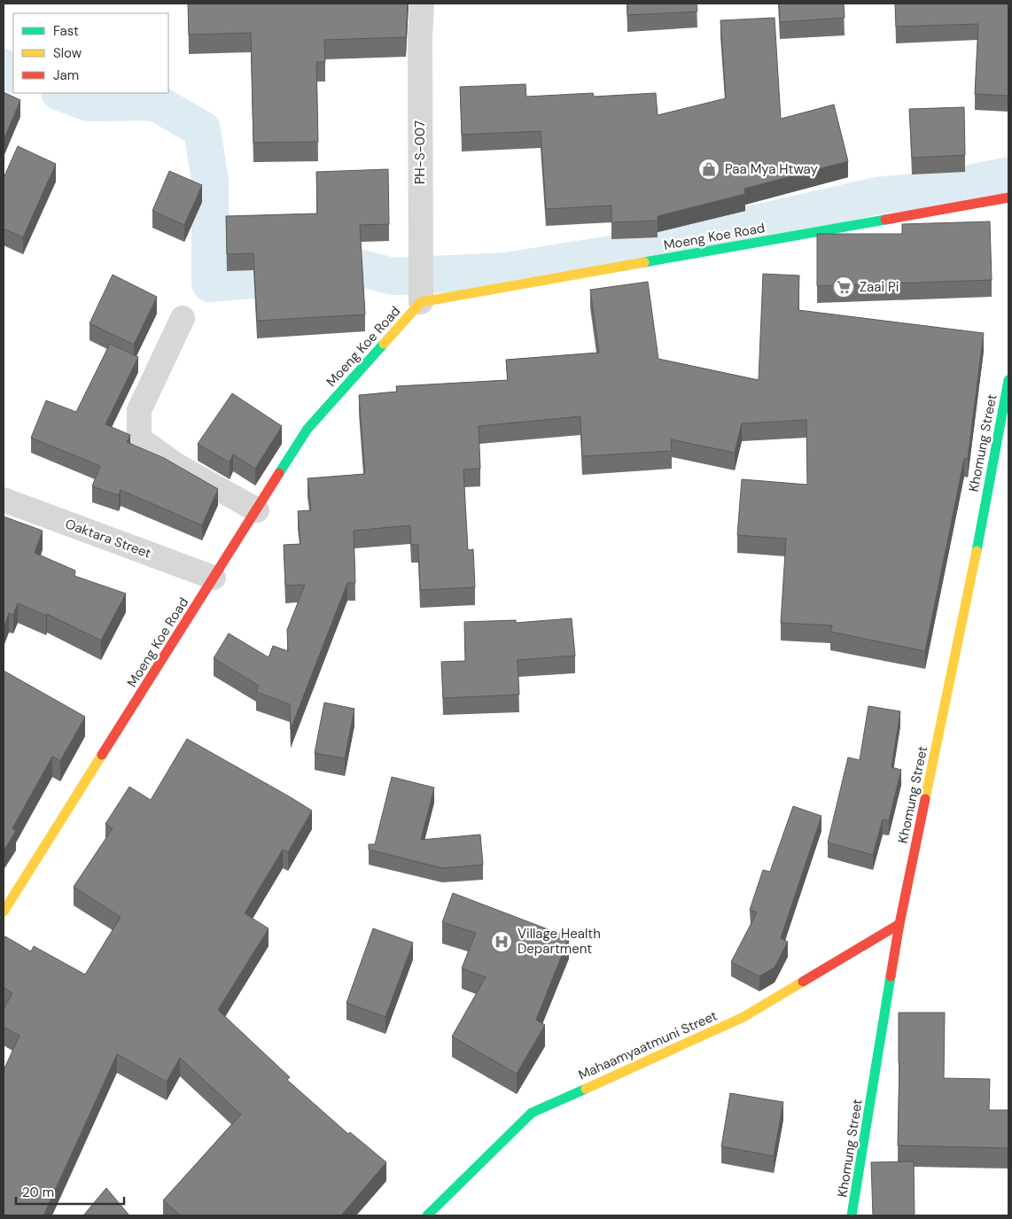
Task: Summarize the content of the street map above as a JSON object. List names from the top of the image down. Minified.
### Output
{"streets":{"street":["PH-S-007","Moeng Koe Road","Khomung Street","Oaktara Street","Mahaamyaatmuni Street"]},"crossings":[["PH-S-007","Moeng Koe Road"],["Moeng Koe Road","Oaktara Street"],["Khomung Street","Mahaamyaatmuni Street"]],"places":{"shop":["Paa Mya Htway"],"supermarket":["Zaai Pi"],"hospital":["Village Health Department"]},"legend":["Fast","Slow","Jam"],"scale_bar":"20 m"}
